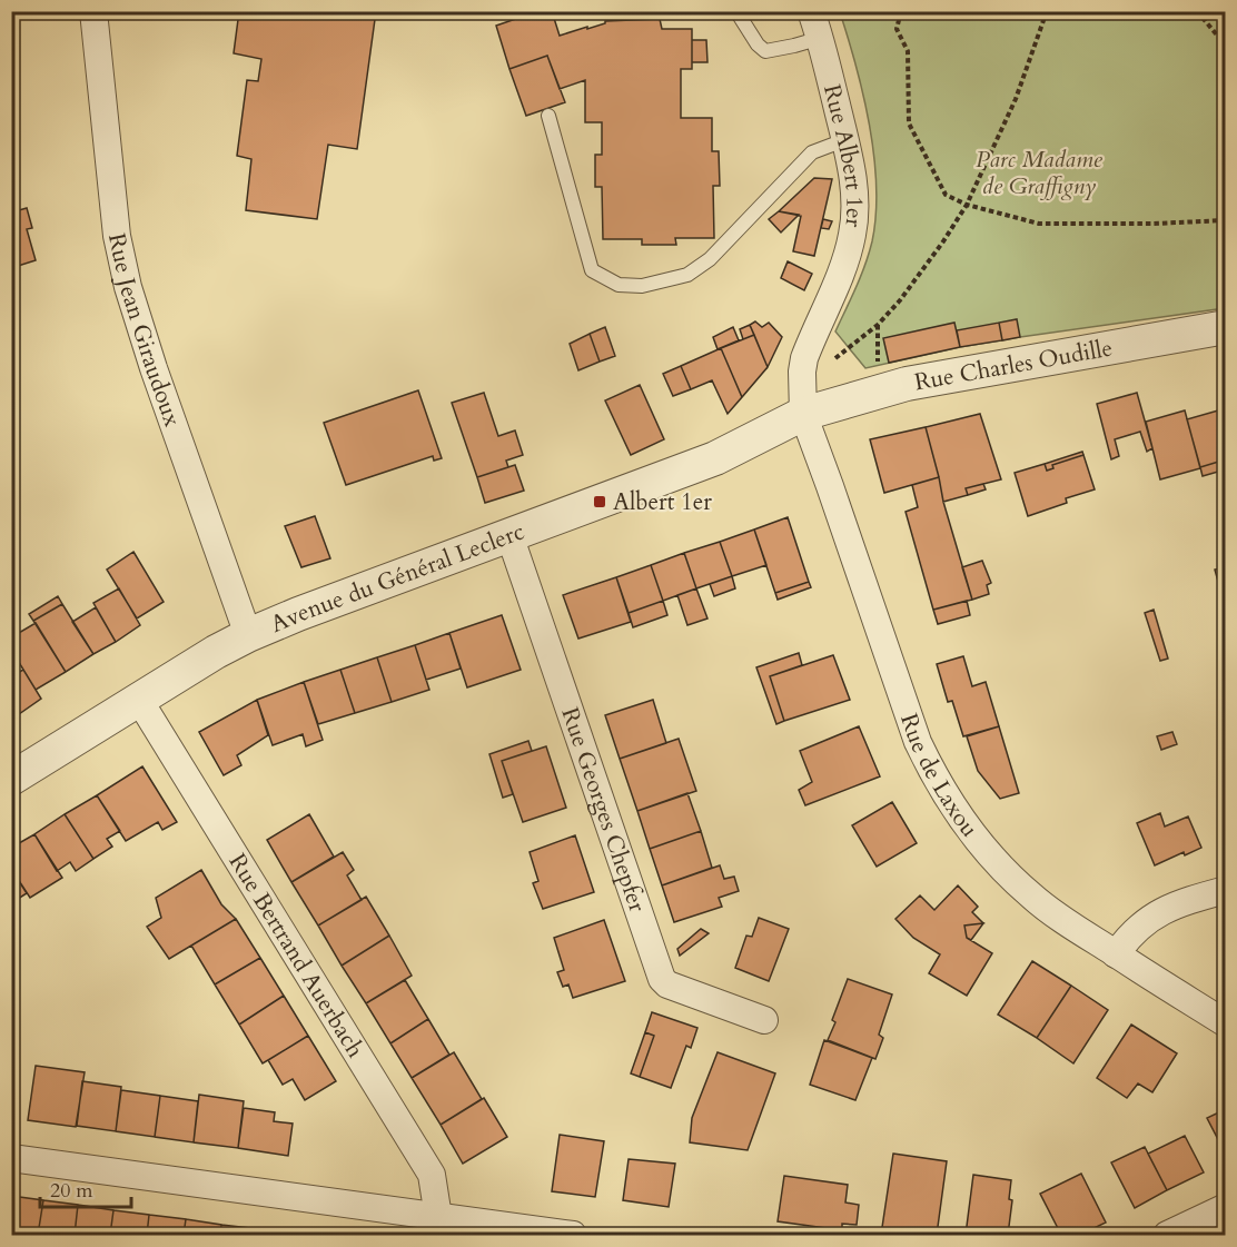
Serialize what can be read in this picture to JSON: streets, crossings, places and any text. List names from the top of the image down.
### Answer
{
  "streets": {
    "street": [
      "Rue Albert 1er",
      "Rue Jean Giraudoux",
      "Rue Charles Oudille",
      "Avenue du Général Leclerc",
      "Rue de Laxou",
      "Rue Georges Chepfer",
      "Rue Bertrand Auerbach"
    ]
  },
  "crossings": [
    ["Rue Albert 1er", "Rue Charles Oudille"],
    ["Rue Albert 1er", "Avenue du Général Leclerc"],
    ["Rue Albert 1er", "Rue de Laxou"],
    ["Rue Jean Giraudoux", "Avenue du Général Leclerc"],
    ["Rue Charles Oudille", "Avenue du Général Leclerc"],
    ["Rue Charles Oudille", "Rue de Laxou"],
    ["Avenue du Général Leclerc", "Rue de Laxou"],
    ["Avenue du Général Leclerc", "Rue Georges Chepfer"],
    ["Avenue du Général Leclerc", "Rue Bertrand Auerbach"]
  ],
  "parks": ["Parc Madame de Graffigny"],
  "places": {
    "transit": ["Albert 1er"]
  },
  "scale_bar": "20 m"
}
